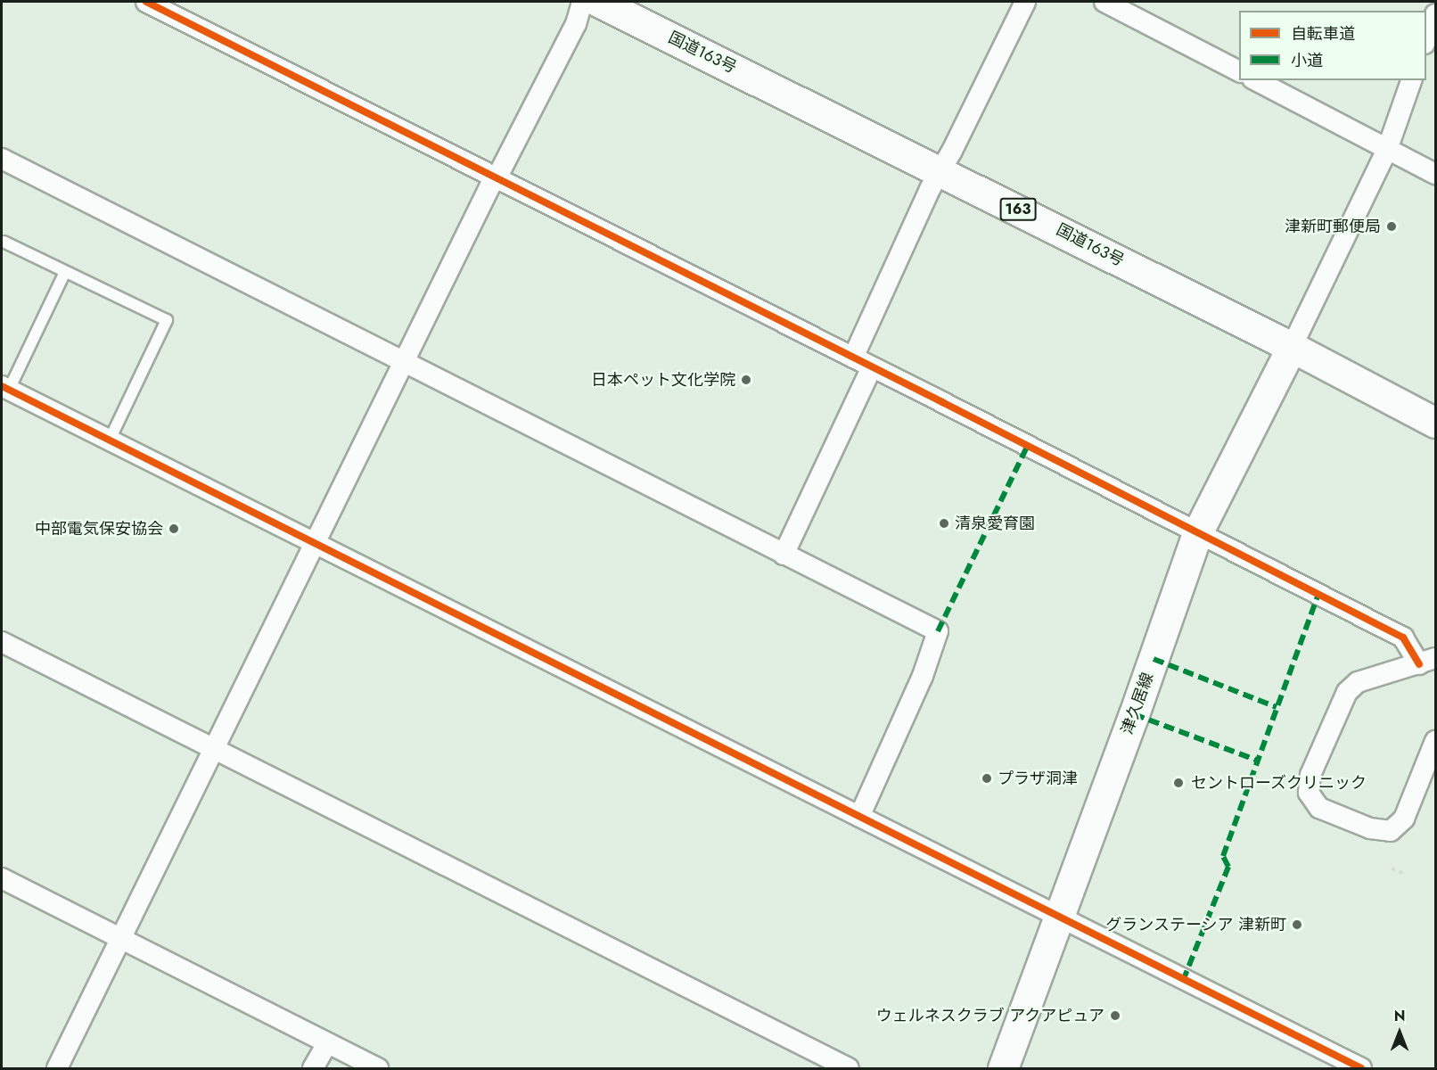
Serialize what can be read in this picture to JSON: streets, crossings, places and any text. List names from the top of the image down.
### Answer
{
  "streets": {
    "main road": ["国道163号", "163", "津久居線"]
  },
  "crossings": [
    ["国道163号", "津久居線"]
  ],
  "places": [
    "津新町郵便局",
    "日本ペット文化学院",
    "清泉愛育園",
    "中部電気保安協会",
    "プラザ洞津",
    "セントローズクリニック",
    "グランステーシア 津新町",
    "ウェルネスクラブ アクアピュア"
  ],
  "legend": ["自転車道", "小道"],
  "north": "top"
}
